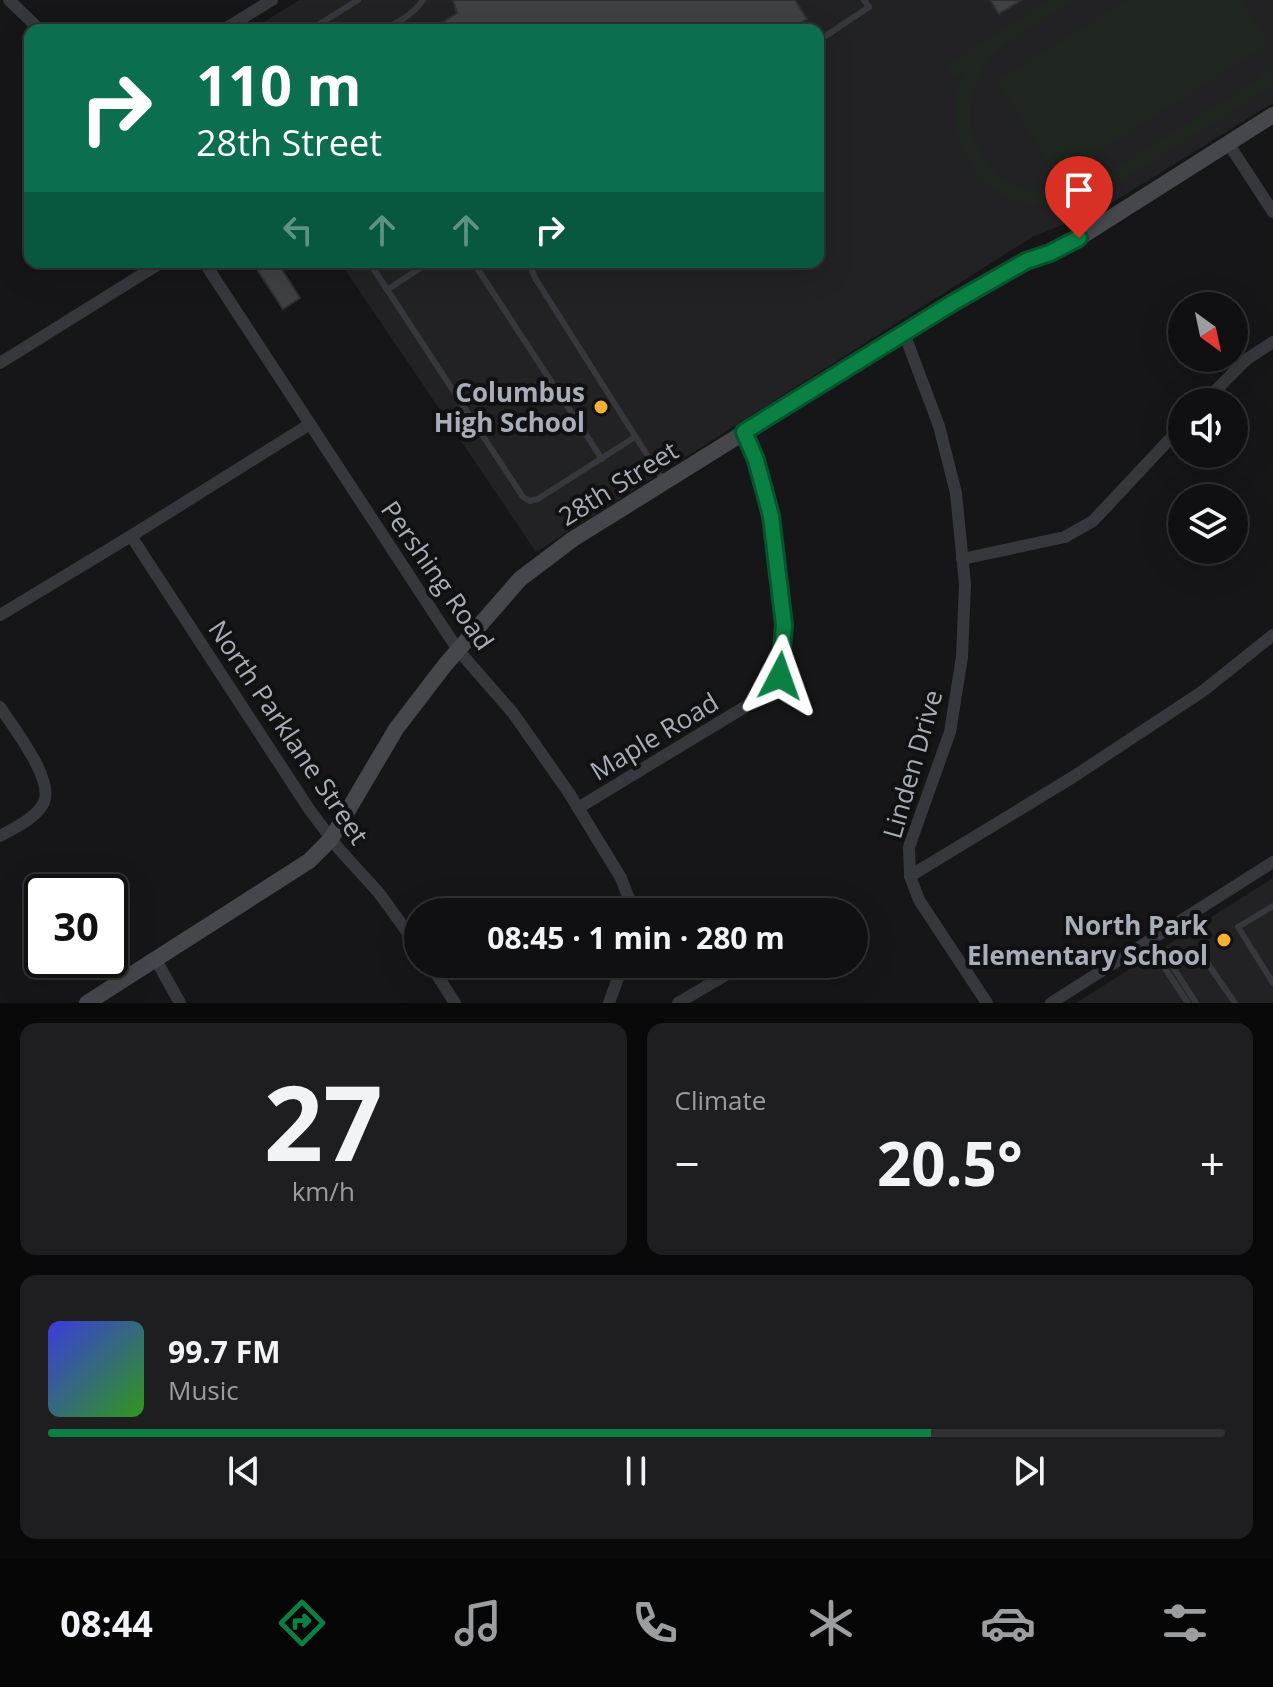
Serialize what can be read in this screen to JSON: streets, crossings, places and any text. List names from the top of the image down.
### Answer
{
  "streets": {
    "street": [
      "28th Street",
      "Pershing Road",
      "North Parklane Street",
      "Maple Road",
      "Linden Drive"
    ]
  },
  "crossings": [
    ["28th Street", "Pershing Road"],
    ["28th Street", "North Parklane Street"],
    ["28th Street", "Maple Road"],
    ["28th Street", "Linden Drive"],
    ["Pershing Road", "Maple Road"]
  ],
  "places": ["Columbus High School", "North Park Elementary School"],
  "north": "bottom right",
  "page": {
    "turn": ["110 m", "28th Street"],
    "limit": "30",
    "trip": "08:45 · 1 min · 280 m",
    "tile": [
      ["27", "km/h"],
      "Climate"
    ],
    "heat": ["−", "20.5°", "+"],
    "song": ["99.7 FM", "Music"],
    "tabs": "08:44"
  }
}
